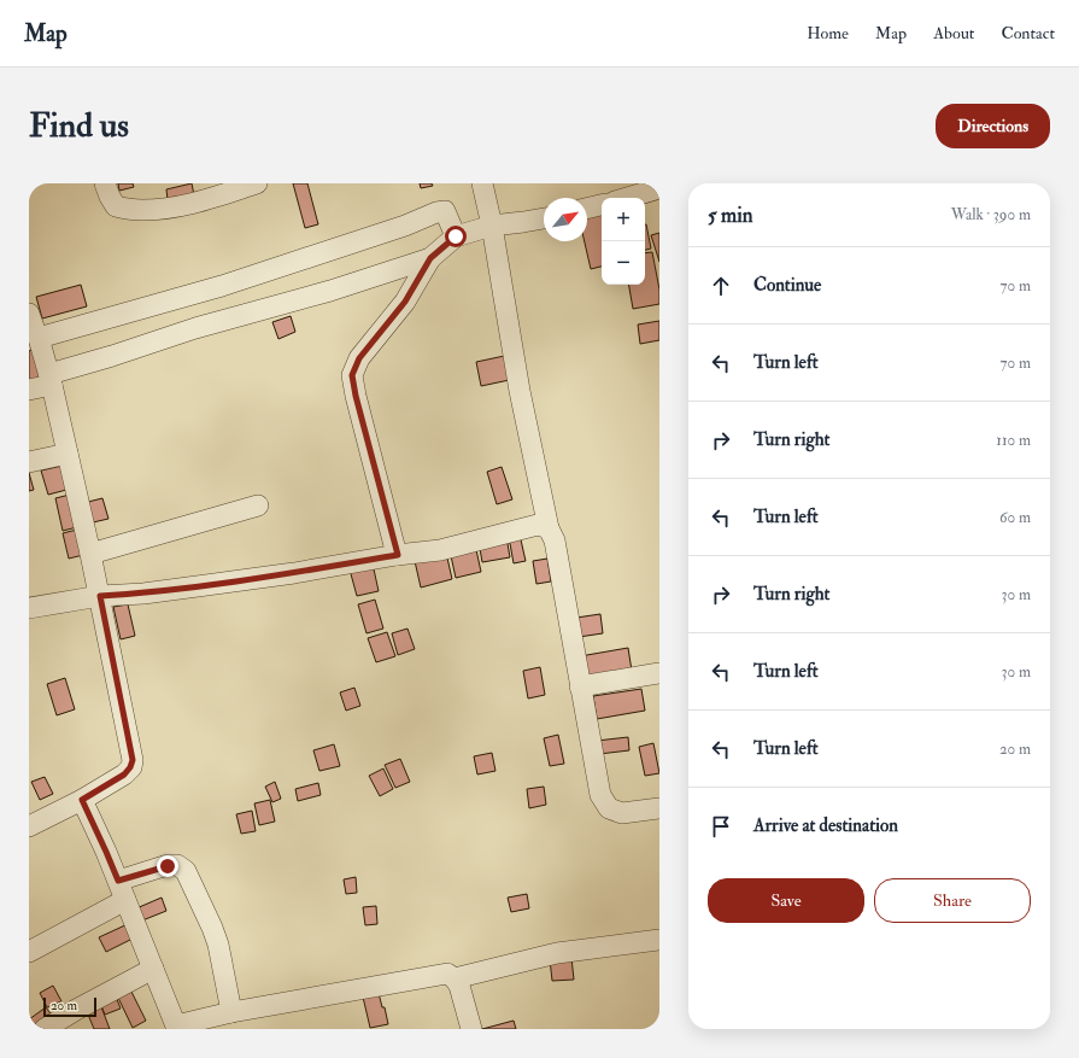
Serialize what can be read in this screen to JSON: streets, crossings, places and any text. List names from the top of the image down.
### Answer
{
  "scale_bar": "20 m",
  "north": "top right",
  "page": {
    "header": "Map",
    "nav": [
      "Home",
      "Map",
      "About",
      "Contact"
    ],
    "buttons": [
      "Directions",
      ["Save", "Share"]
    ],
    "title": "Find us",
    "heading": ["5 min", "Walk · 390 m"],
    "map_buttons": ["+", "−"],
    "list": [
      ["Continue", "70 m"],
      ["Turn left", "70 m"],
      ["Turn right", "110 m"],
      ["Turn left", "60 m"],
      ["Turn right", "30 m"],
      ["Turn left", "30 m"],
      ["Turn left", "20 m"],
      "Arrive at destination"
    ],
    "scale": "20 m"
  }
}
